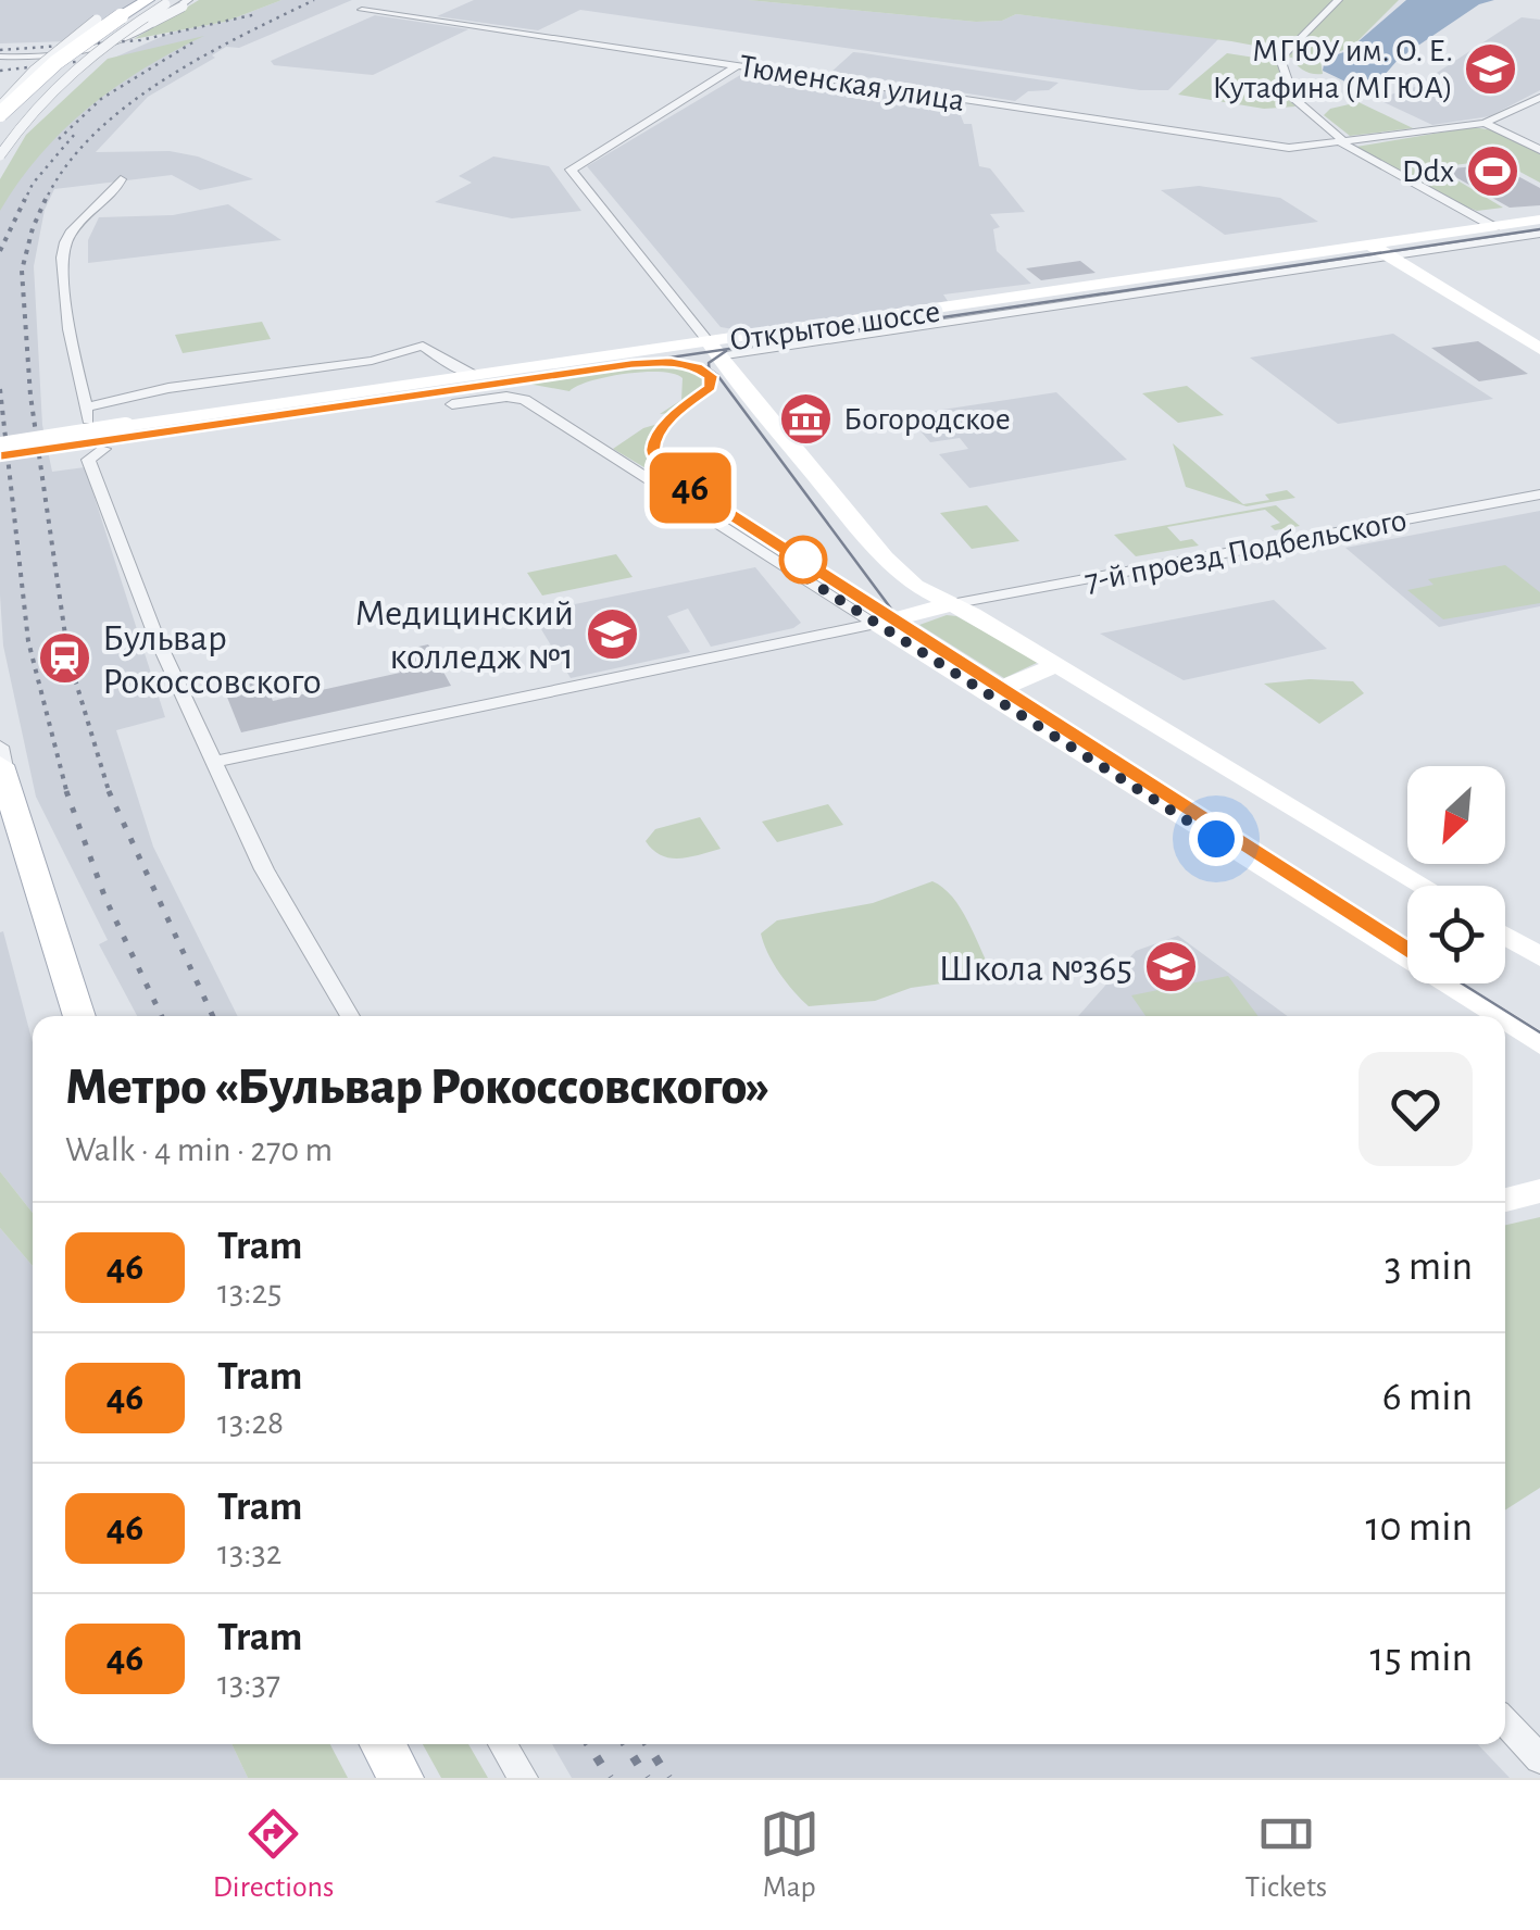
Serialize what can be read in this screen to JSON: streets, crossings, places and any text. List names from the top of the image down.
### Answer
{
  "streets": {
    "street": ["Тюменская улица", "Открытое шоссе", "7-й проезд Подбельского"]
  },
  "places": {
    "school or university": ["МГЮУ им. О. Е. Кутафина (МГЮА)", "Медицинский колледж №1", "Школа №365"],
    "sports": ["Ddx"],
    "museum": ["Богородское"],
    "station": ["Бульвар Рокоссовского"]
  },
  "lines": ["tram line 46"],
  "north": "bottom left",
  "page": {
    "on_map": "46",
    "heading": ["Метро «Бульвар Рокоссовского»", "Walk · 4 min · 270 m"],
    "list": [
      {
        "mark": "46",
        "name": "Tram",
        "note": "13:25",
        "value": "3 min"
      },
      {
        "mark": "46",
        "name": "Tram",
        "note": "13:28",
        "value": "6 min"
      },
      {
        "mark": "46",
        "name": "Tram",
        "note": "13:32",
        "value": "10 min"
      },
      {
        "mark": "46",
        "name": "Tram",
        "note": "13:37",
        "value": "15 min"
      }
    ],
    "tabs": ["Directions", "Map", "Tickets"]
  }
}
